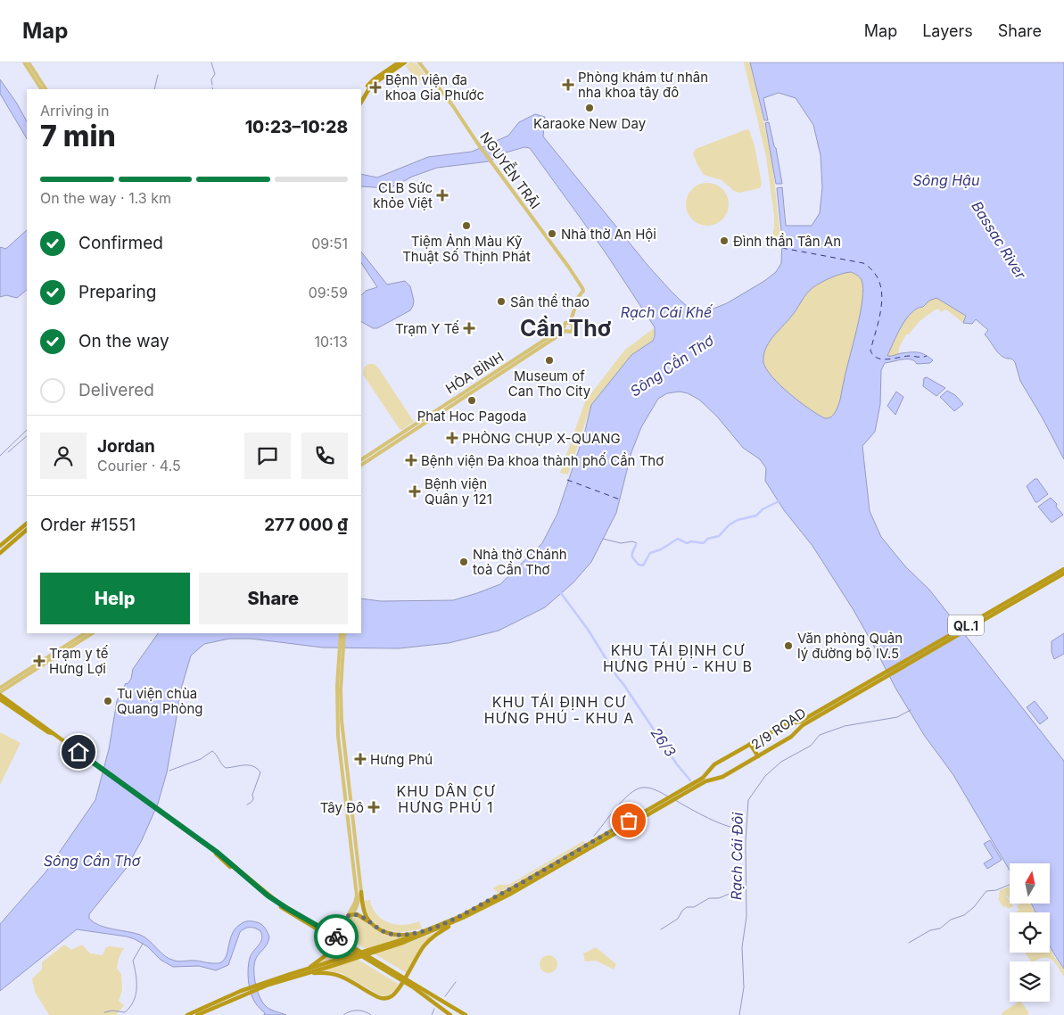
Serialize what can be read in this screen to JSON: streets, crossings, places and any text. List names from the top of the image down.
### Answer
{
  "streets": {
    "highway": ["QL.1", "2/9 ROAD"],
    "main road": ["NGUYỄN TRÃI", "HÒA BÌNH"]
  },
  "crossings": [
    ["NGUYỄN TRÃI", "HÒA BÌNH"],
    ["QL.1", "2/9 ROAD"]
  ],
  "districts": [
    "Cần Thơ",
    "KHU TÁI ĐỊNH CƯ HƯNG PHÚ - KHU B",
    "KHU TÁI ĐỊNH CƯ HƯNG PHÚ - KHU A",
    "KHU DÂN CƯ HƯNG PHÚ 1"
  ],
  "water": [
    "Sông Hậu",
    "Bassac River",
    "Rạch Cái Khế",
    "Sông Cần Thơ",
    "26/3",
    "Rạch Cái Đôi"
  ],
  "places": {
    "health": [
      "Phòng khám tư nhân nha khoa tây đô",
      "Bệnh viện đa khoa Gia Phước",
      "CLB Sức khỏe Việt",
      "Trạm Y Tế",
      "PHÒNG CHỤP X-QUANG",
      "Bệnh viện Đa khoa thành phố Cần Thơ",
      "Bệnh viện Quân y 121",
      "Trạm y tế Hưng Lợi",
      "Hưng Phú",
      "Tây Đô"
    ],
    "other": [
      "Karaoke New Day",
      "Tiệm Ảnh Màu Kỹ Thuật Số Thịnh Phát",
      "Nhà thờ An Hội",
      "Đình thần Tân An",
      "Sân thể thao",
      "Museum of Can Tho City",
      "Phat Hoc Pagoda",
      "Nhà thờ Chánh toà Cần Thơ",
      "Văn phòng Quản lý đường bộ IV.5",
      "Tu viện chùa Quang Phòng"
    ]
  },
  "north": "top",
  "page": {
    "header": "Map",
    "nav": ["Map", "Layers", "Share"],
    "heading": ["7 min", "Arriving in", "10:23–10:28"],
    "panel": [
      "Jordan",
      "Courier · 4.5",
      "Order #1551",
      "277 000 ₫"
    ],
    "bar": "On the way · 1.3 km",
    "list": [
      ["Confirmed", "09:51"],
      ["Preparing", "09:59"],
      ["On the way", "10:13"],
      "Delivered"
    ],
    "buttons": ["Help", "Share"]
  }
}
